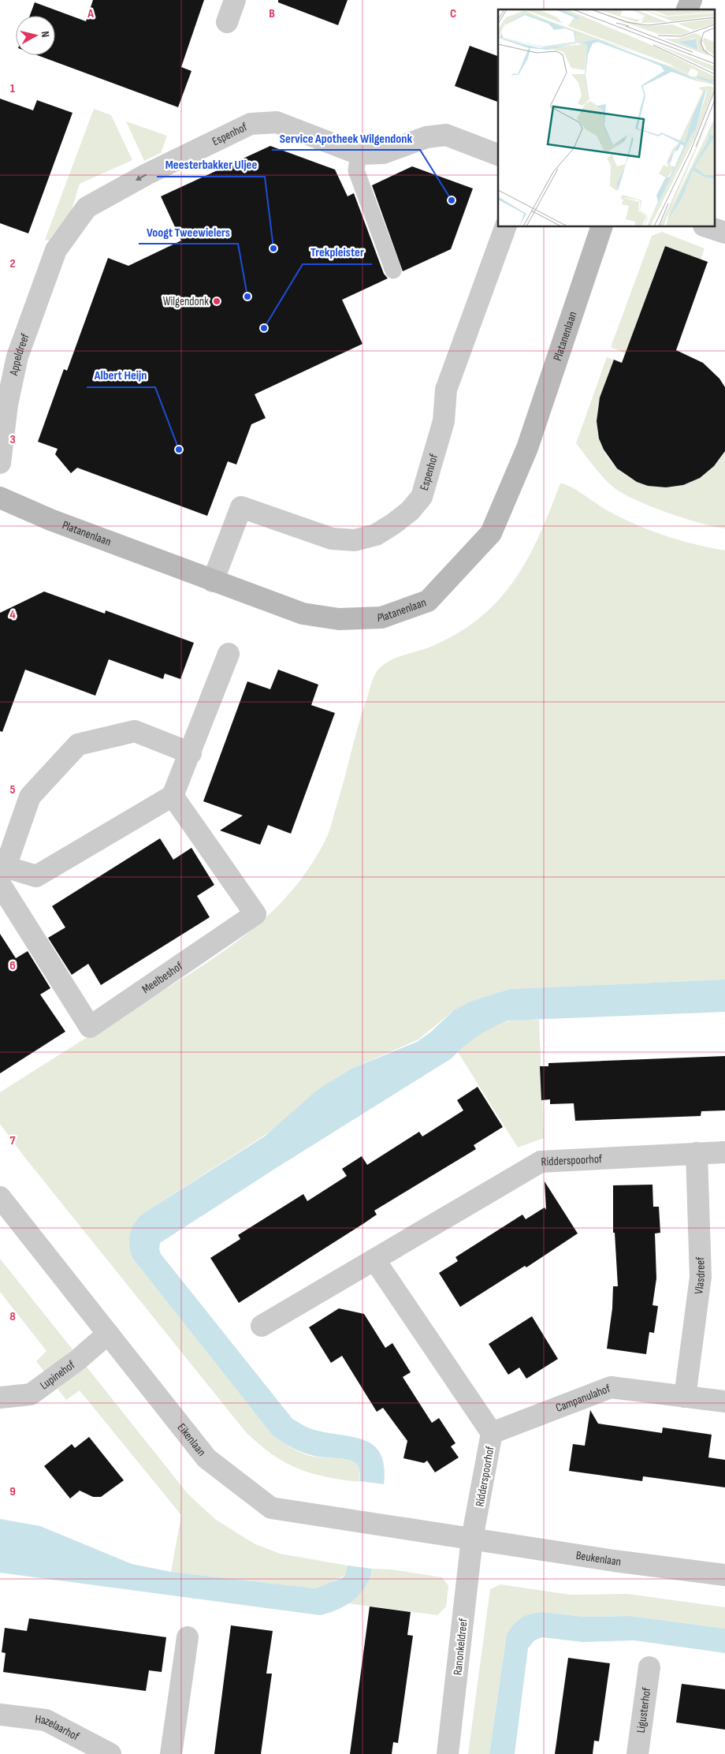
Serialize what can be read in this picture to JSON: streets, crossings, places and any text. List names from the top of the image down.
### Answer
{
  "streets": {
    "street": [
      "Espenhof",
      "Platanenlaan",
      "Appeldreef",
      "Meelbeshof",
      "Ridderspoorhof",
      "Vlasdreef",
      "Lupinehof",
      "Campanulahof",
      "Eikenlaan",
      "Beukenlaan",
      "Ranonkeldreef",
      "Ligusterhof",
      "Hazelaarhof"
    ]
  },
  "crossings": [
    ["Espenhof", "Platanenlaan"],
    ["Espenhof", "Appeldreef"],
    ["Ridderspoorhof", "Vlasdreef"],
    ["Ridderspoorhof", "Campanulahof"],
    ["Ridderspoorhof", "Eikenlaan"],
    ["Ridderspoorhof", "Beukenlaan"],
    ["Ridderspoorhof", "Ranonkeldreef"],
    ["Vlasdreef", "Campanulahof"],
    ["Lupinehof", "Eikenlaan"],
    ["Eikenlaan", "Beukenlaan"],
    ["Eikenlaan", "Ranonkeldreef"],
    ["Beukenlaan", "Ranonkeldreef"]
  ],
  "places": [
    "Service Apotheek Wilgendonk",
    "Meesterbakker Uljee",
    "Voogt Tweewielers",
    "Wilgendonk",
    "Trekpleister",
    "Albert Heijn"
  ],
  "north": "right",
  "grid": {
    "columns": ["A", "B", "C"],
    "rows": [
      "1",
      "2",
      "3",
      "4",
      "5",
      "6",
      "7",
      "8",
      "9"
    ]
  }
}
